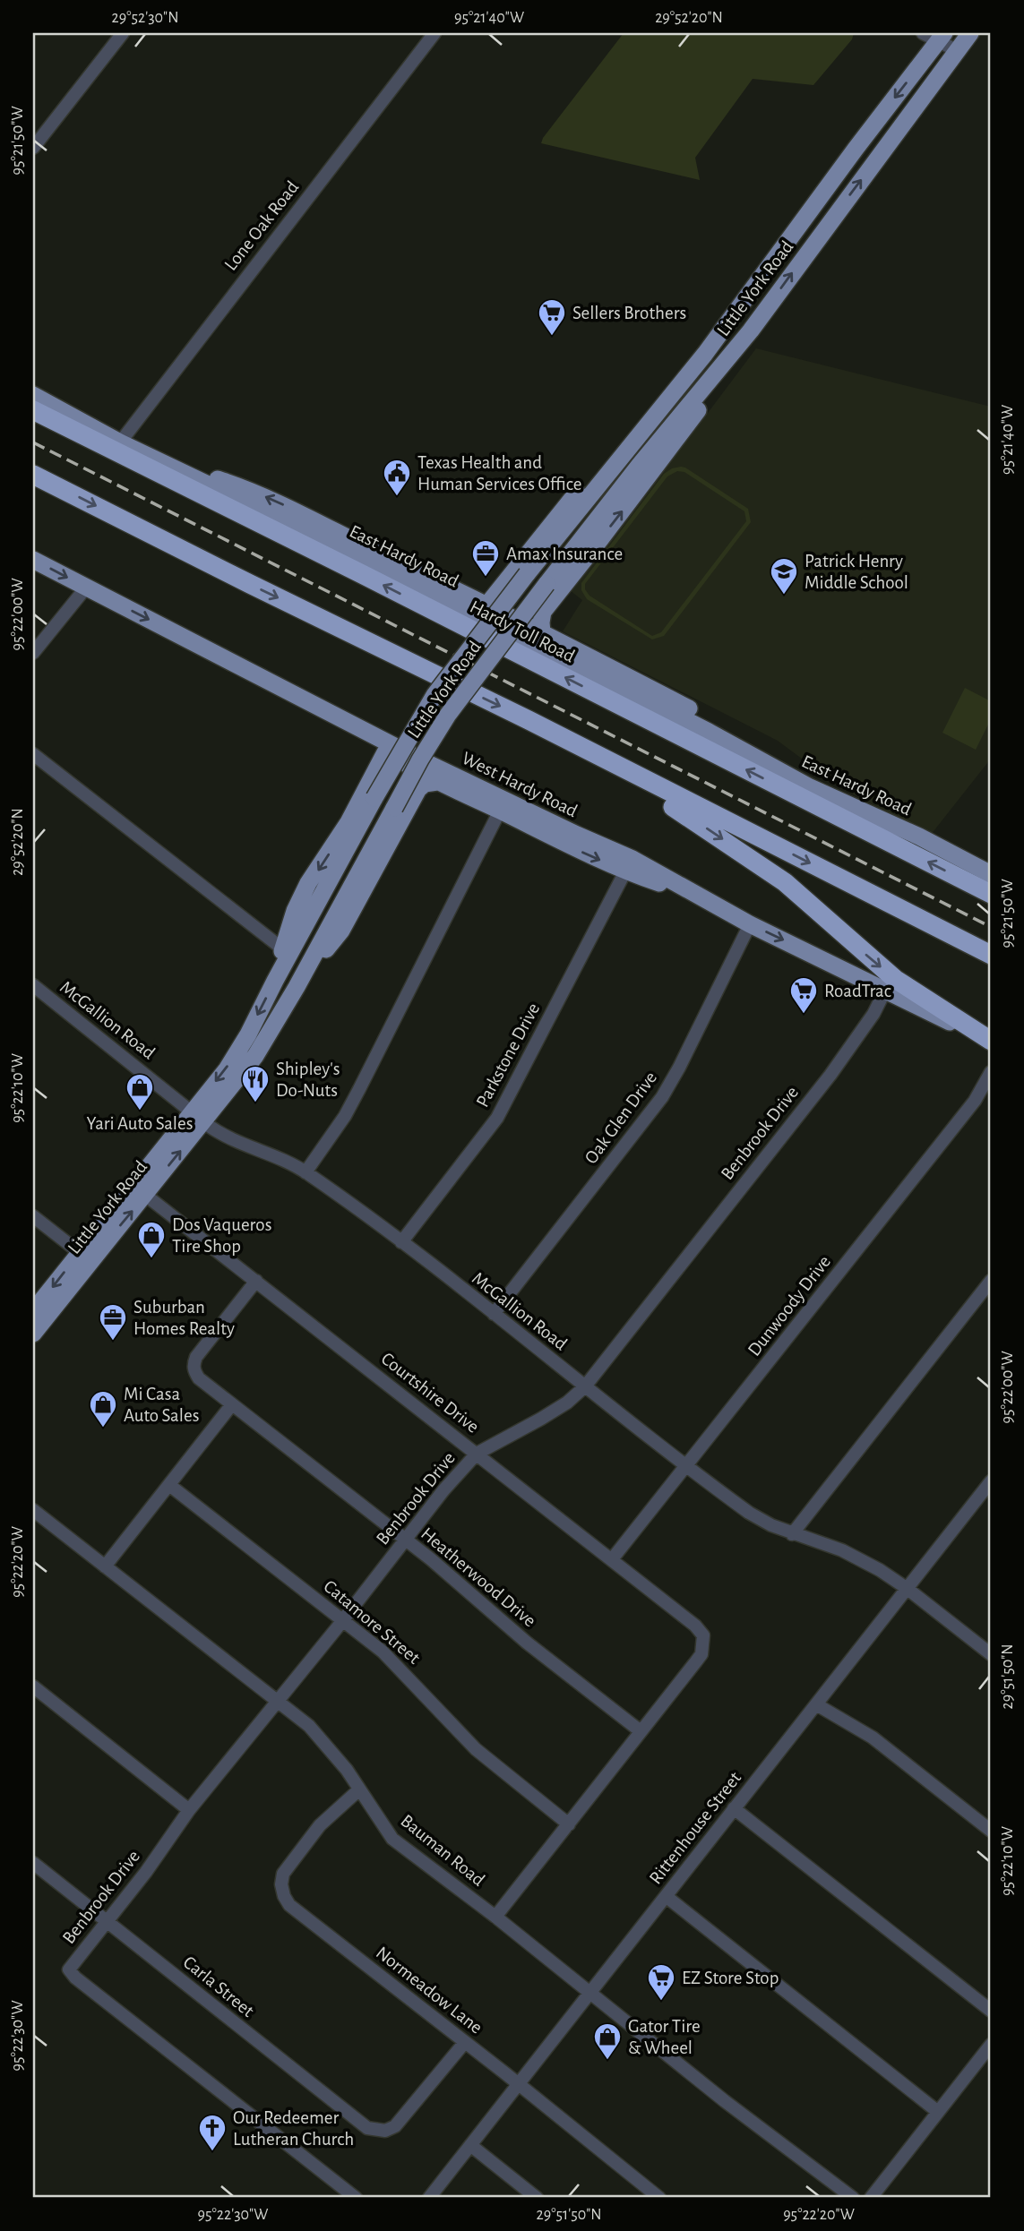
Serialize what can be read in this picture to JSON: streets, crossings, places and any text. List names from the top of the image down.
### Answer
{
  "streets": {
    "highway": ["Hardy Toll Road"],
    "main road": ["Little York Road", "East Hardy Road", "West Hardy Road"],
    "street": [
      "Lone Oak Road",
      "McGallion Road",
      "Parkstone Drive",
      "Oak Glen Drive",
      "Benbrook Drive",
      "Dunwoody Drive",
      "Courtshire Drive",
      "Heatherwood Drive",
      "Catamore Street",
      "Rittenhouse Street",
      "Bauman Road",
      "Carla Street",
      "Normeadow Lane"
    ]
  },
  "crossings": [
    ["Lone Oak Road", "East Hardy Road"],
    ["Little York Road", "East Hardy Road"],
    ["Little York Road", "West Hardy Road"],
    ["Little York Road", "McGallion Road"],
    ["Little York Road", "Courtshire Drive"],
    ["West Hardy Road", "Oak Glen Drive"],
    ["West Hardy Road", "Benbrook Drive"],
    ["McGallion Road", "Parkstone Drive"],
    ["McGallion Road", "Oak Glen Drive"],
    ["McGallion Road", "Benbrook Drive"],
    ["McGallion Road", "Dunwoody Drive"],
    ["McGallion Road", "Rittenhouse Street"],
    ["Benbrook Drive", "Courtshire Drive"],
    ["Benbrook Drive", "Heatherwood Drive"],
    ["Benbrook Drive", "Catamore Street"],
    ["Benbrook Drive", "Bauman Road"],
    ["Benbrook Drive", "Carla Street"],
    ["Dunwoody Drive", "Courtshire Drive"],
    ["Courtshire Drive", "Heatherwood Drive"],
    ["Rittenhouse Street", "Bauman Road"],
    ["Rittenhouse Street", "Normeadow Lane"],
    ["Bauman Road", "Normeadow Lane"],
    ["Carla Street", "Normeadow Lane"]
  ],
  "places": {
    "supermarket": ["Sellers Brothers", "RoadTrac", "EZ Store Stop"],
    "public building": ["Texas Health and Human Services Office"],
    "office": ["Amax Insurance", "Suburban Homes Realty"],
    "school or university": ["Patrick Henry Middle School"],
    "restaurant": ["Shipley's Do-Nuts"],
    "shop": [
      "Yari Auto Sales",
      "Dos Vaqueros Tire Shop",
      "Mi Casa Auto Sales",
      "Gator Tire & Wheel"
    ],
    "church": ["Our Redeemer Lutheran Church"]
  },
  "coordinates": [
    "29°52'30\"N",
    "95°21'40\"W",
    "29°52'20\"N",
    "95°21'50\"W",
    "95°22'00\"W",
    "95°22'10\"W",
    "95°22'20\"W",
    "29°51'50\"N",
    "95°22'30\"W"
  ]
}
